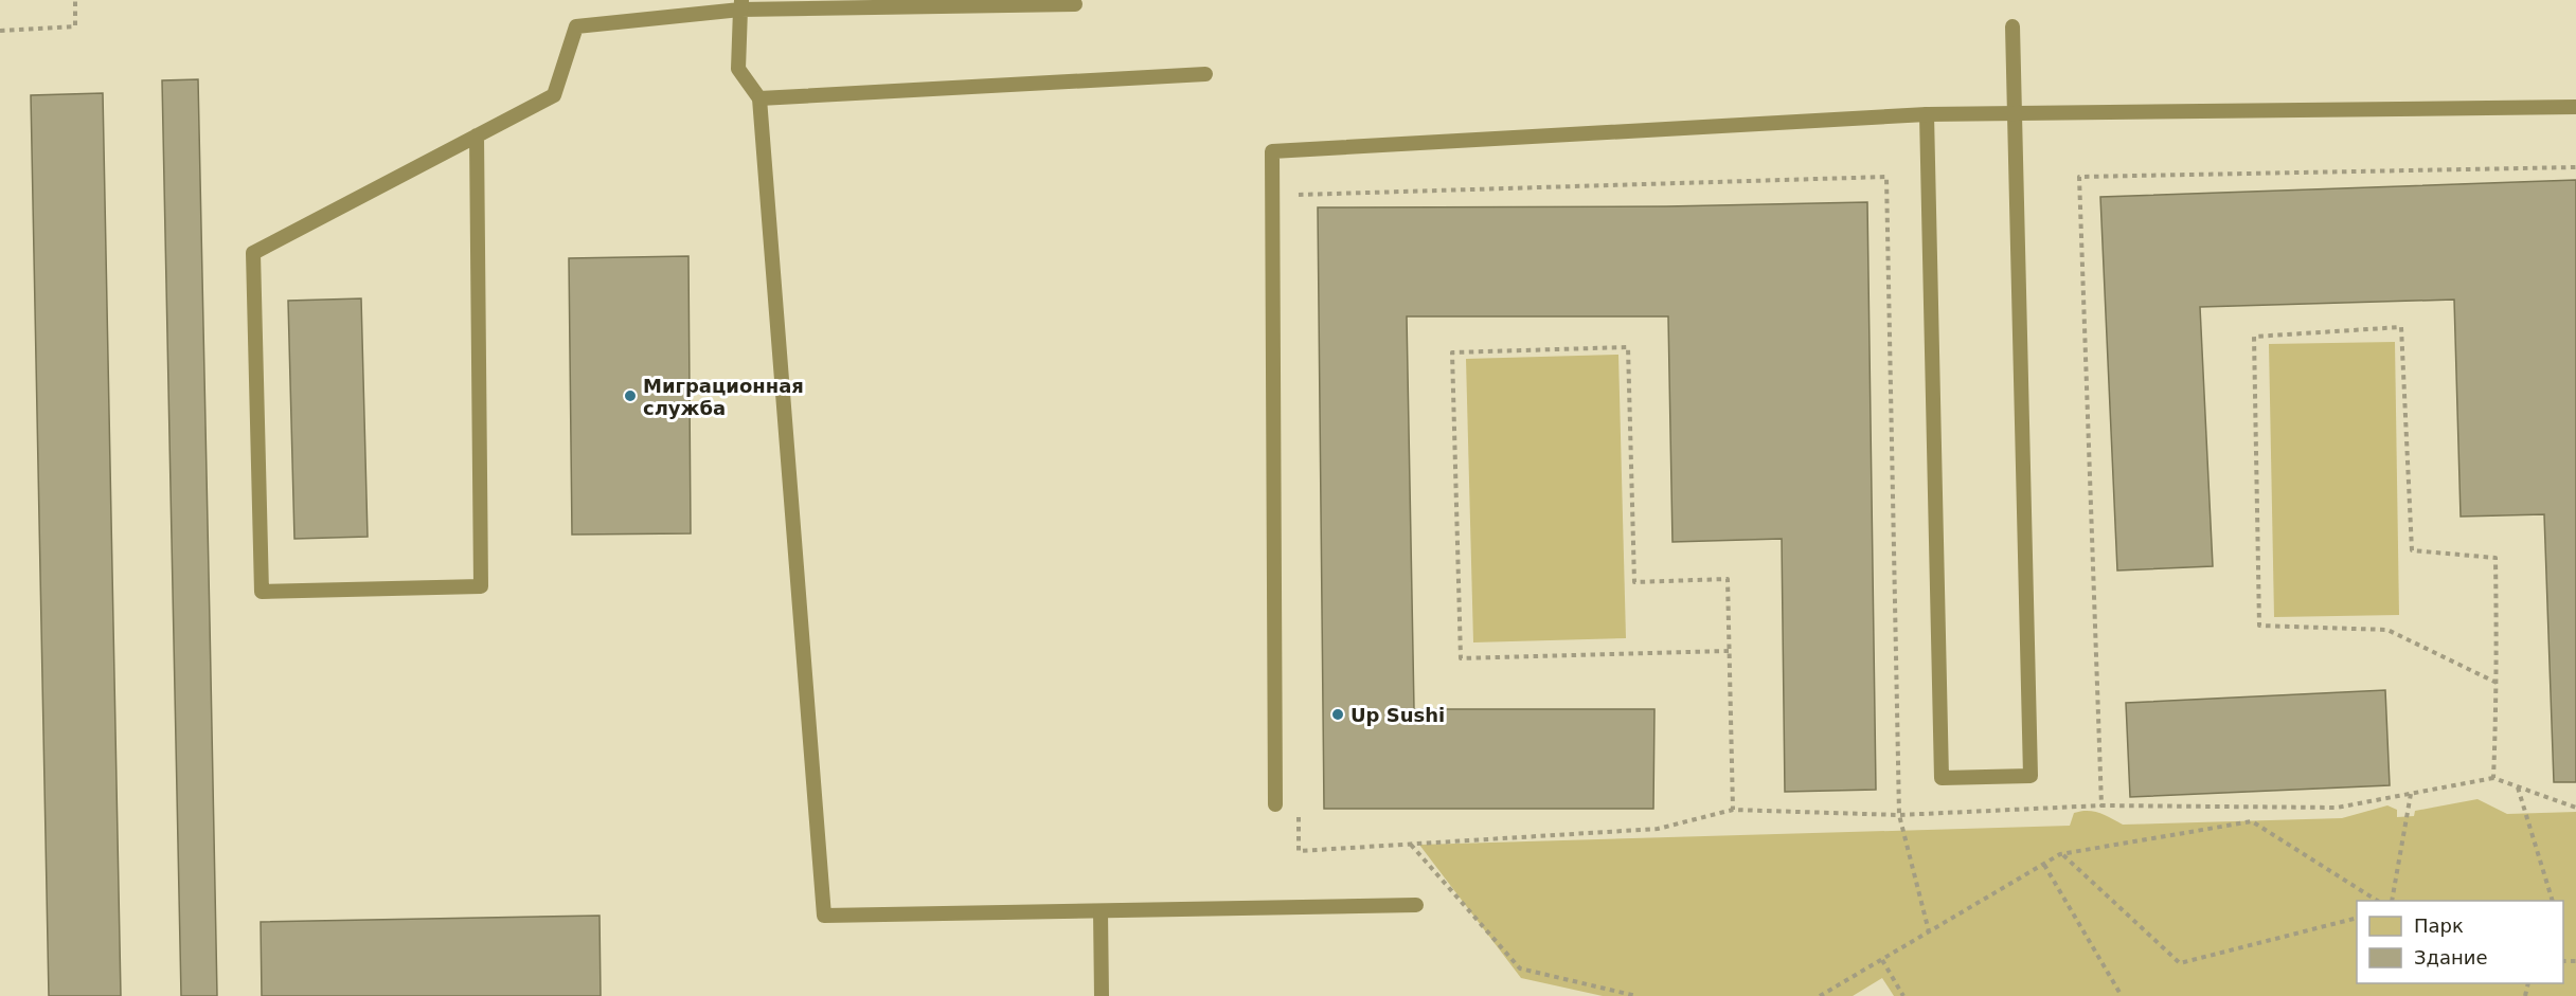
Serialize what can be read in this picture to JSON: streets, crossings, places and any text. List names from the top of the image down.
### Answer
{
  "places": ["Миграционная служба", "Up Sushi"],
  "legend": ["Парк", "Здание"]
}
